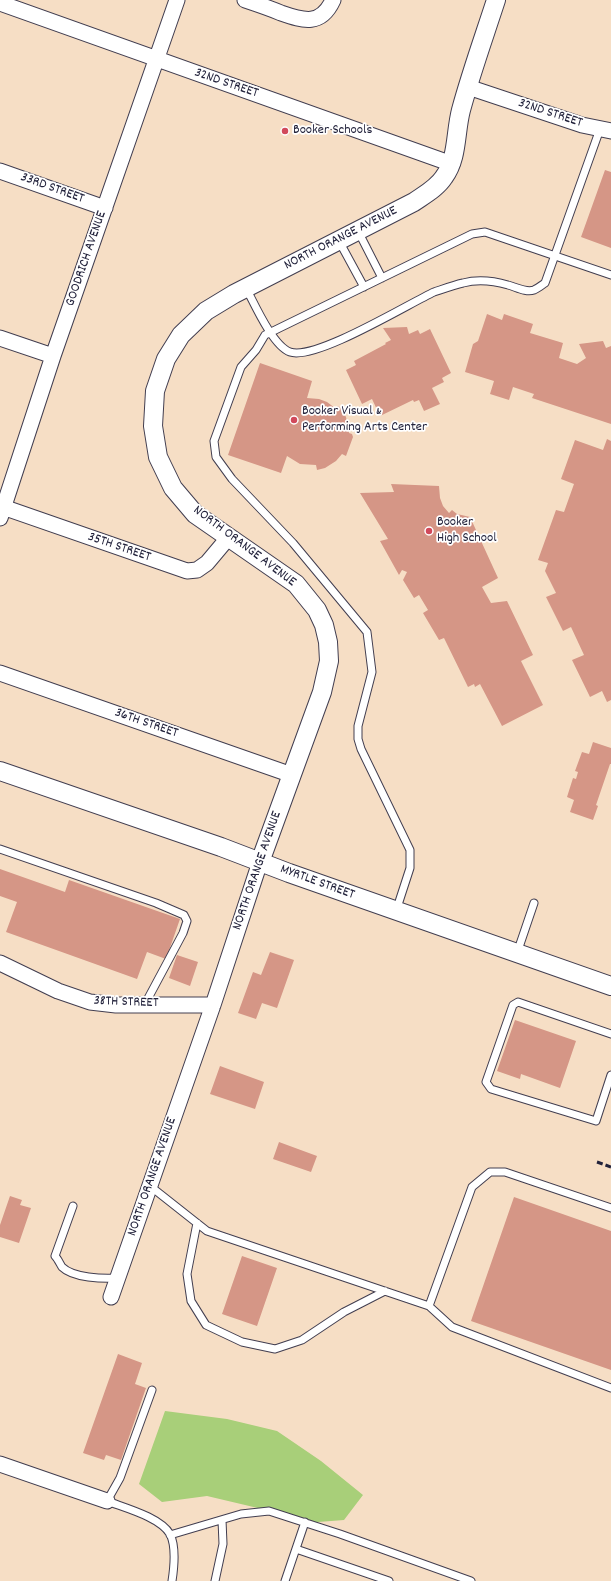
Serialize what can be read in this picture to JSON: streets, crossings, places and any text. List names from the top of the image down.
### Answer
{
  "streets": {
    "street": [
      "32ND STREET",
      "33RD STREET",
      "NORTH ORANGE AVENUE",
      "GOODRICH AVENUE",
      "35TH STREET",
      "36TH STREET",
      "MYRTLE STREET",
      "38TH STREET"
    ]
  },
  "crossings": [
    ["32ND STREET", "NORTH ORANGE AVENUE"],
    ["32ND STREET", "GOODRICH AVENUE"],
    ["33RD STREET", "GOODRICH AVENUE"],
    ["NORTH ORANGE AVENUE", "35TH STREET"],
    ["NORTH ORANGE AVENUE", "36TH STREET"],
    ["NORTH ORANGE AVENUE", "MYRTLE STREET"],
    ["NORTH ORANGE AVENUE", "38TH STREET"],
    ["GOODRICH AVENUE", "35TH STREET"]
  ],
  "places": ["Booker Schools", "Booker Visual & Performing Arts Center", "Booker High School"]
}
